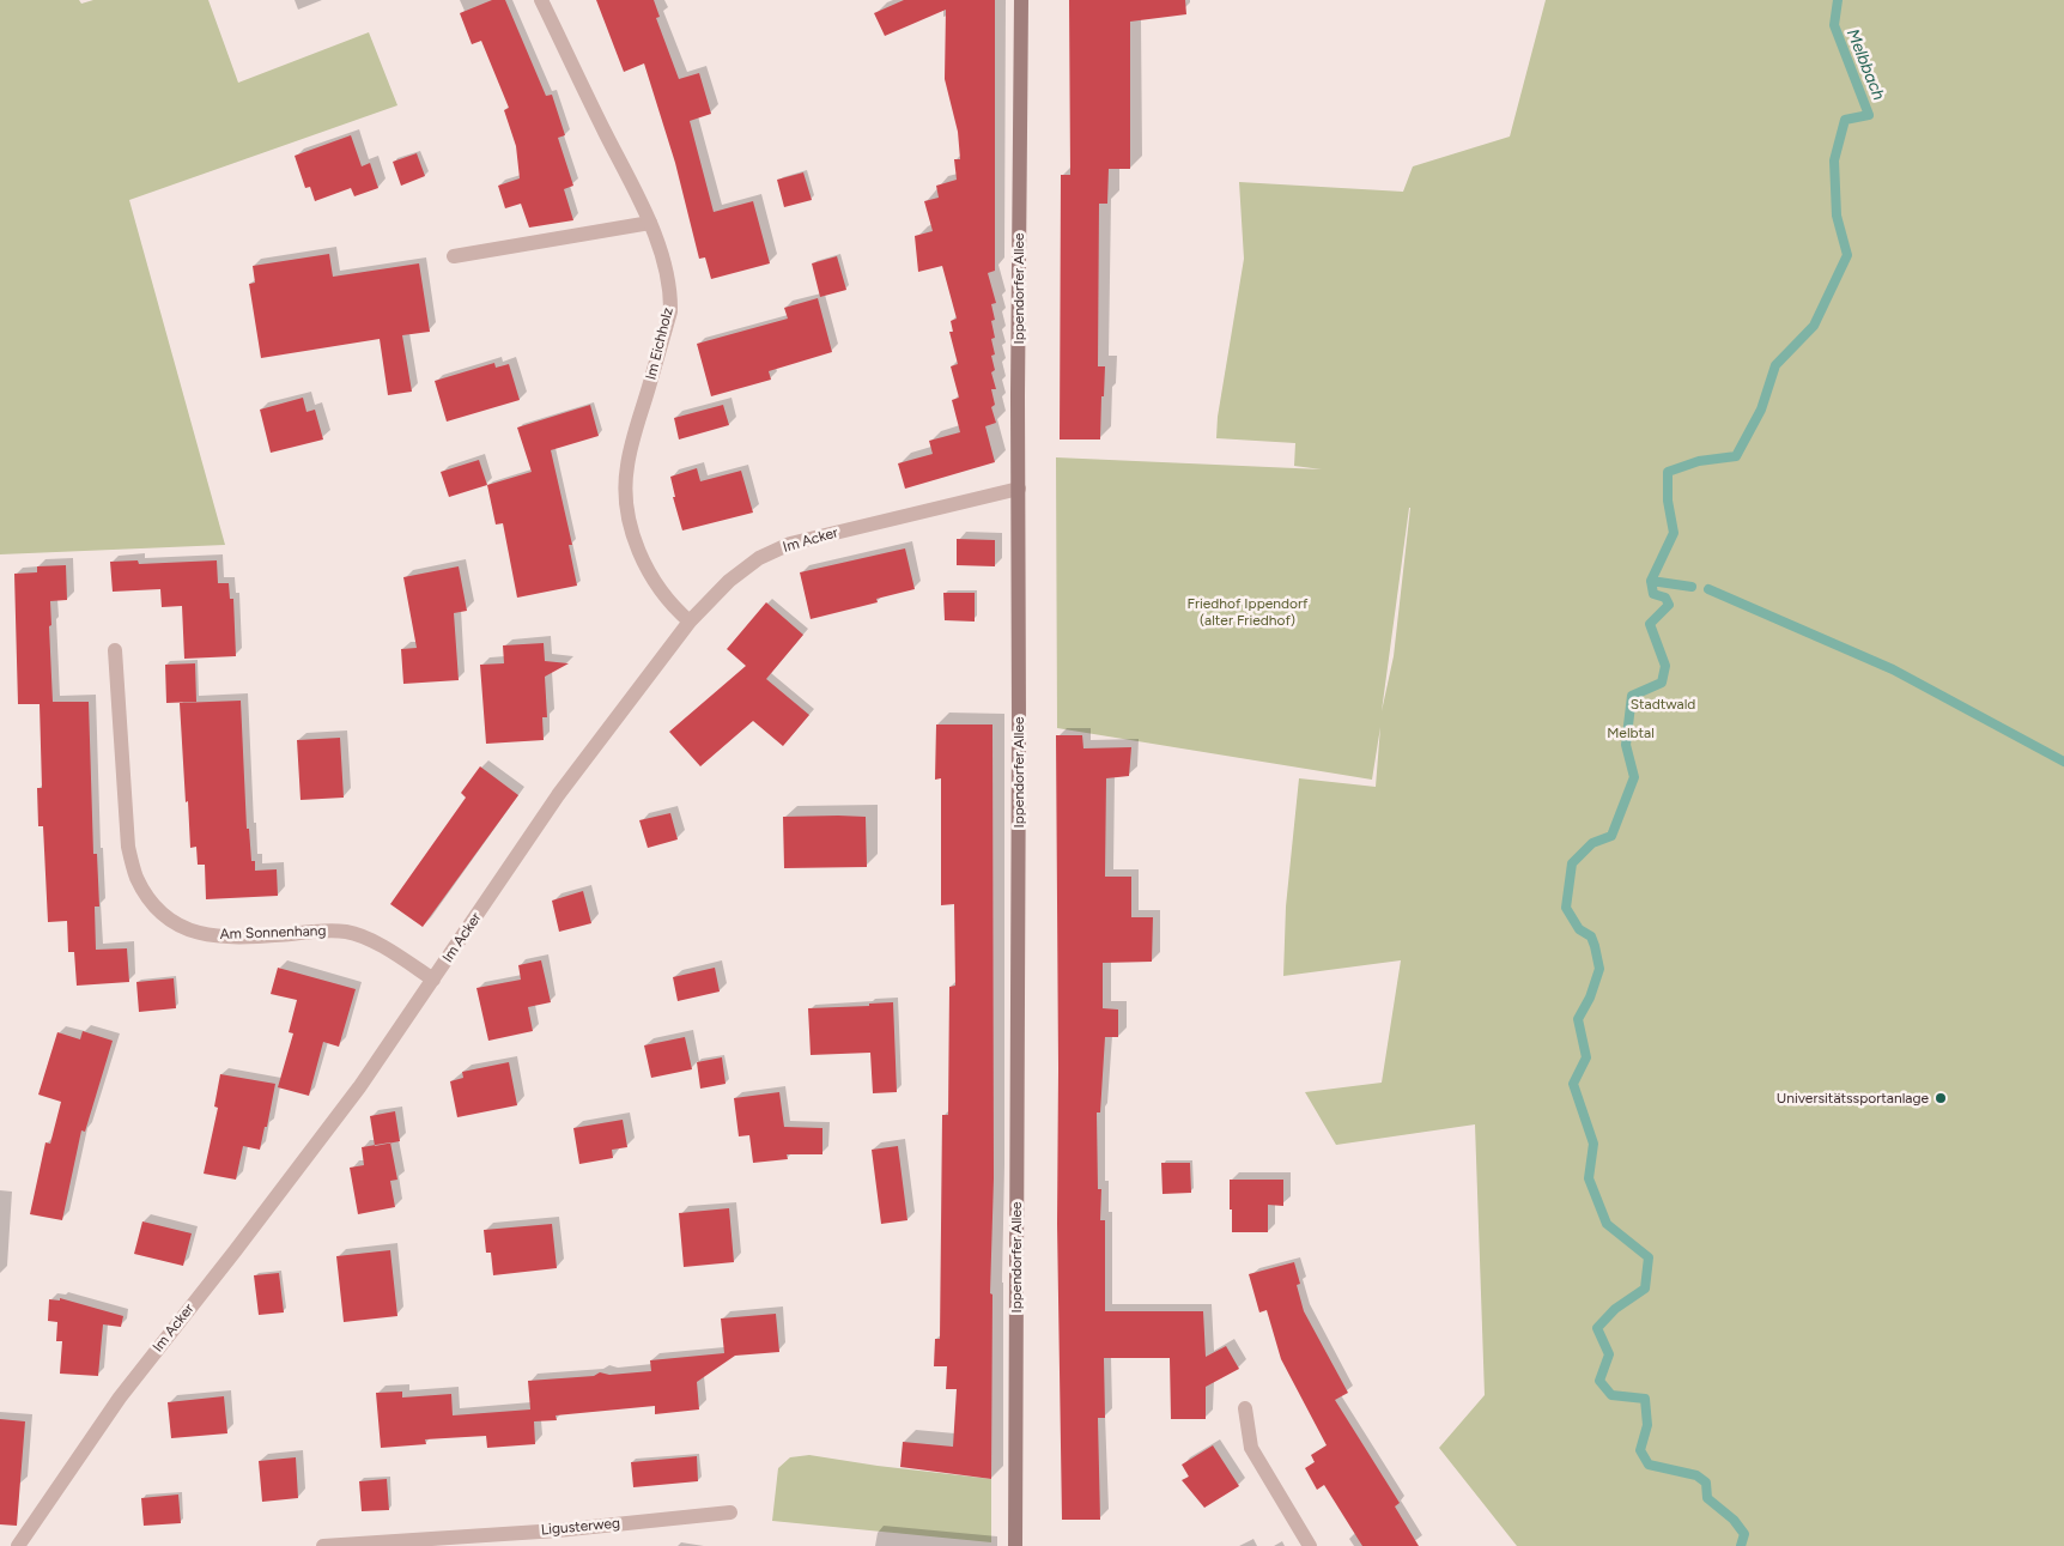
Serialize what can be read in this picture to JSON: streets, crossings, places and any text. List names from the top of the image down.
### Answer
{
  "streets": {
    "street": [
      "Ippendorfer Allee",
      "Im Eichholz",
      "Im Acker",
      "Am Sonnenhang",
      "Ligusterweg"
    ]
  },
  "crossings": [
    ["Ippendorfer Allee", "Im Acker"],
    ["Im Eichholz", "Im Acker"],
    ["Im Acker", "Am Sonnenhang"]
  ],
  "water": ["Melbbach"],
  "parks": ["Friedhof Ippendorf (alter Friedhof)", "Stadtwald", "Melbtal"],
  "places": ["Universitätssportanlage"]
}
